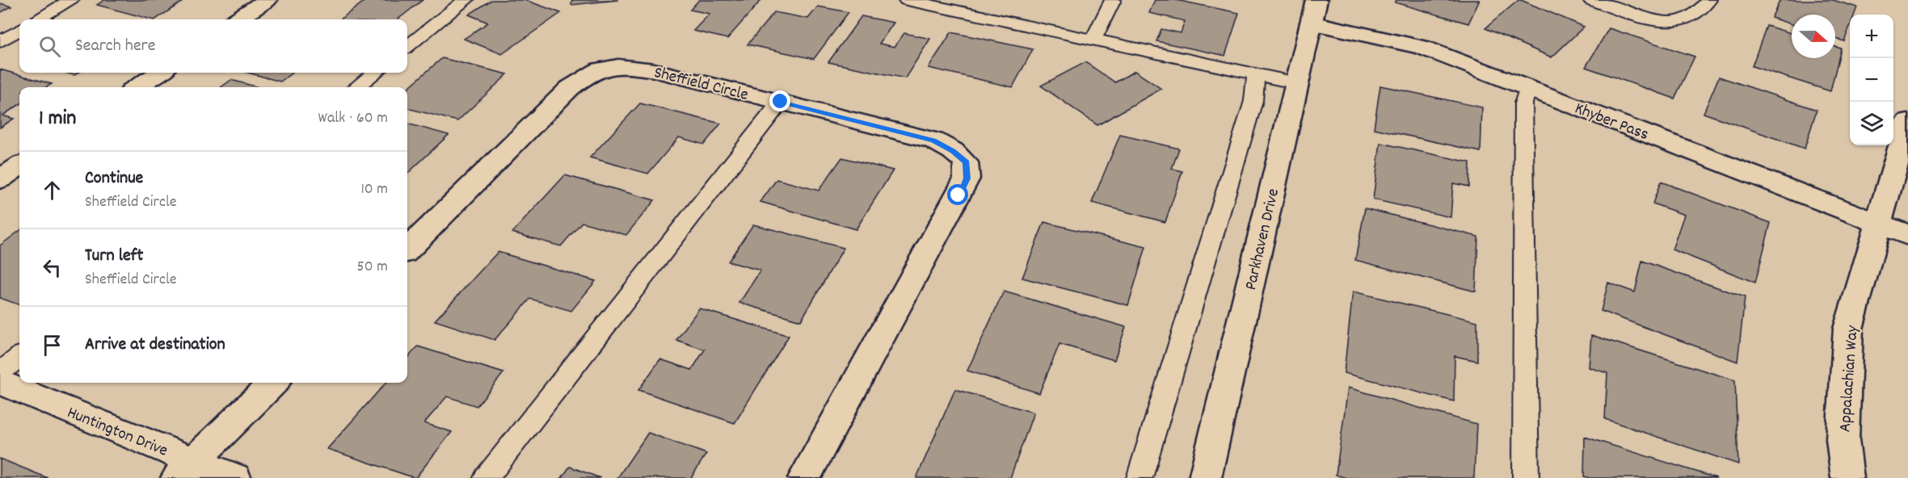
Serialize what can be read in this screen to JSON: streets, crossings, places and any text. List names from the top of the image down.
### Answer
{
  "streets": {
    "street": [
      "Sheffield Circle",
      "Khyber Pass",
      "Parkhaven Drive",
      "Appalachian Way",
      "Huntington Drive"
    ]
  },
  "crossings": [
    ["Khyber Pass", "Parkhaven Drive"],
    ["Khyber Pass", "Appalachian Way"]
  ],
  "north": "right",
  "page": {
    "map_buttons": ["+", "−"],
    "search": "Search here",
    "heading": ["1 min", "Walk · 60 m"],
    "list": [
      ["Continue", "Sheffield Circle", "10 m"],
      ["Turn left", "Sheffield Circle", "50 m"],
      "Arrive at destination"
    ]
  }
}
